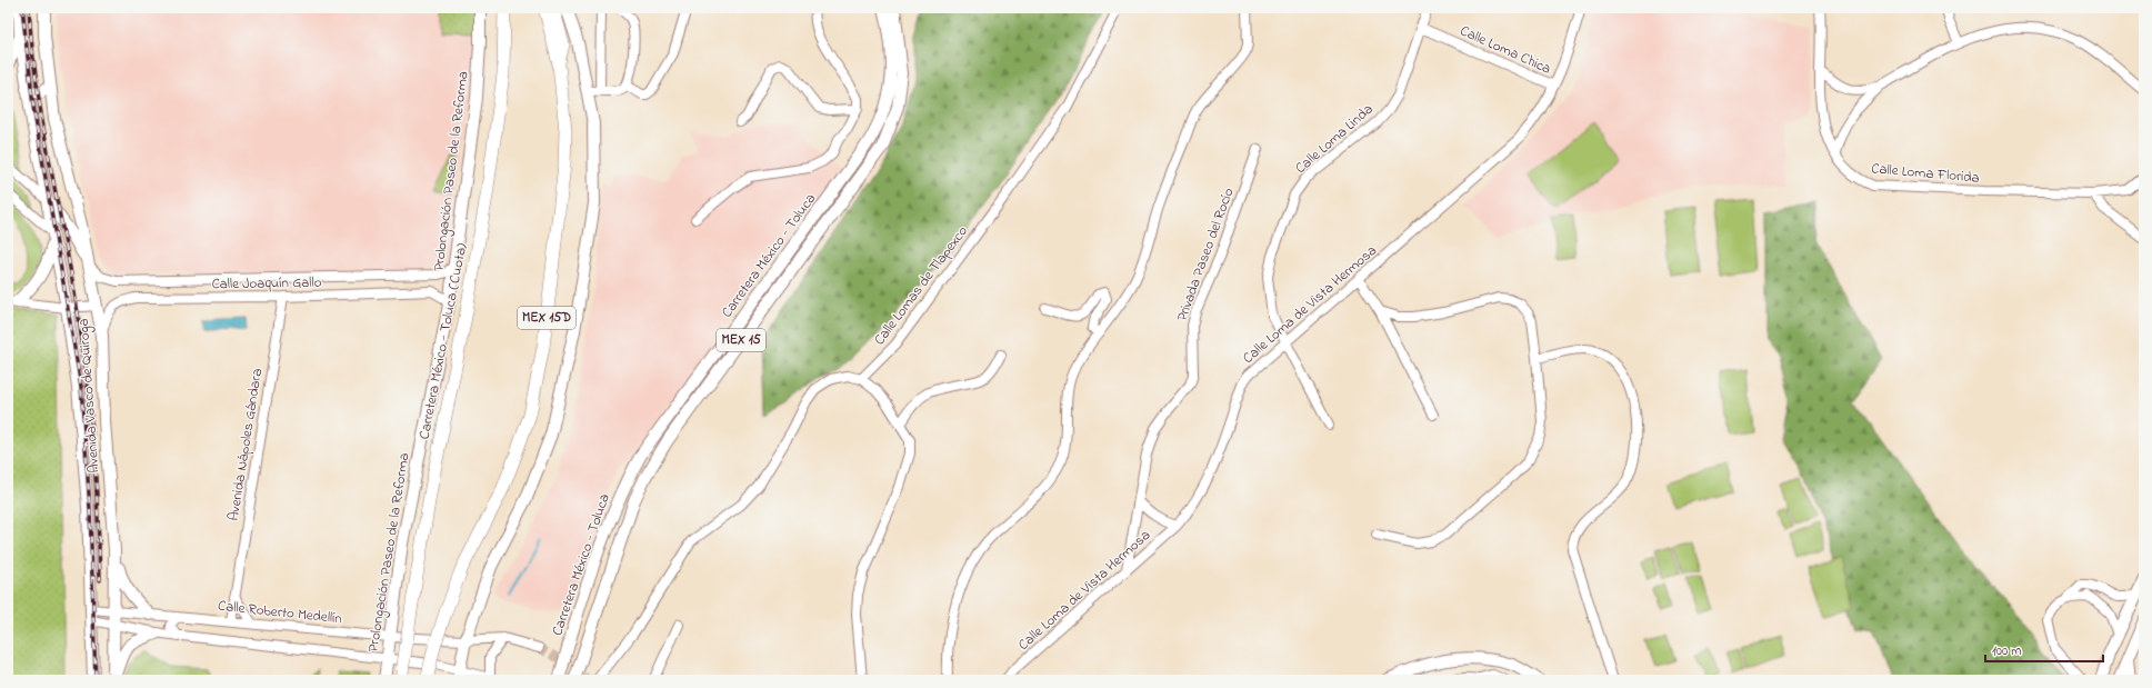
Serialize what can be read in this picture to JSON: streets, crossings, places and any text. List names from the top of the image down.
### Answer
{
  "streets": {
    "highway": ["MEX 15D", "Carretera México - Toluca (Cuota)"],
    "main road": [
      "Prolongación Paseo de la Reforma",
      "Carretera México - Toluca",
      "MEX 15",
      "Avenida Vasco de Quiroga"
    ],
    "street": [
      "Calle Loma Chica",
      "Calle Loma Linda",
      "Calle Loma Florida",
      "Privada Paseo del Rocío",
      "Calle Joaquín Gallo",
      "Calle Lomas de Tlapexco",
      "Calle Loma de Vista Hermosa",
      "Avenida Nápoles Gándara",
      "Calle Roberto Medellín"
    ]
  },
  "crossings": [
    ["Calle Loma Chica", "Calle Loma Linda"],
    ["Calle Loma Chica", "Calle Loma de Vista Hermosa"],
    ["Calle Loma Linda", "Calle Loma de Vista Hermosa"],
    ["Prolongación Paseo de la Reforma", "Calle Joaquín Gallo"],
    ["Prolongación Paseo de la Reforma", "Calle Roberto Medellín"],
    ["Privada Paseo del Rocío", "Calle Loma de Vista Hermosa"],
    ["Calle Joaquín Gallo", "Avenida Vasco de Quiroga"],
    ["Calle Joaquín Gallo", "Avenida Nápoles Gándara"],
    ["Avenida Vasco de Quiroga", "Calle Roberto Medellín"],
    ["Avenida Nápoles Gándara", "Calle Roberto Medellín"]
  ],
  "scale_bar": "100 m"
}
